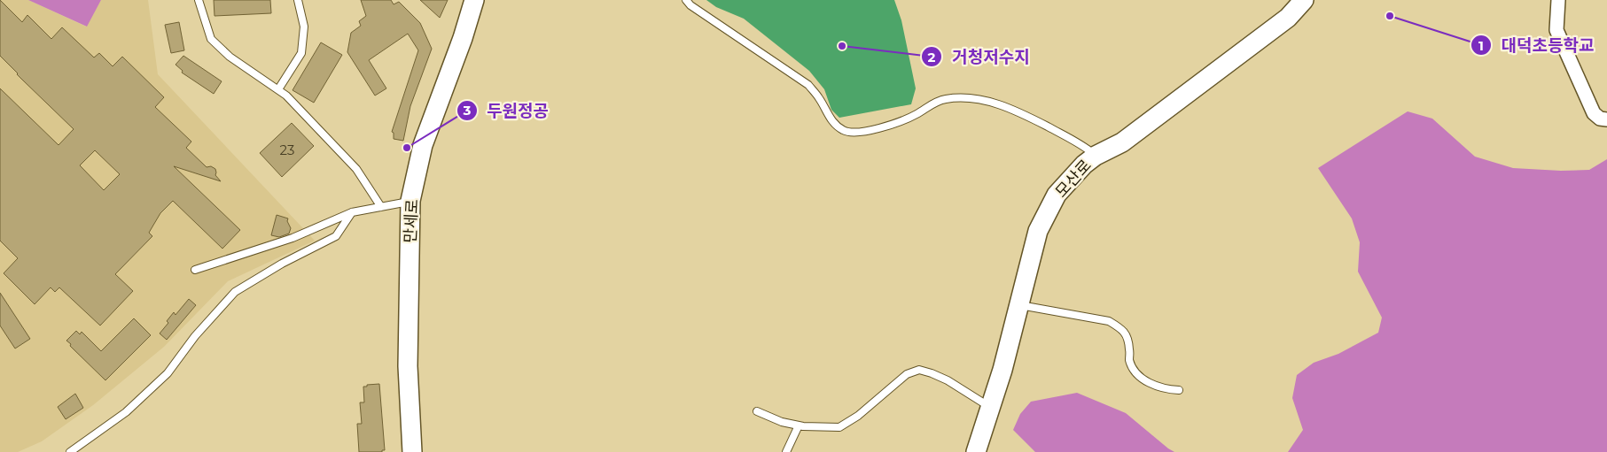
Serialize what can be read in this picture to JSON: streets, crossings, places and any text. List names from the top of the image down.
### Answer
{
  "streets": {
    "street": ["모산로", "만세로"]
  },
  "places": ["대덕초등학교", "거청저수지", "두원정공"],
  "house_numbers": ["23"]
}
